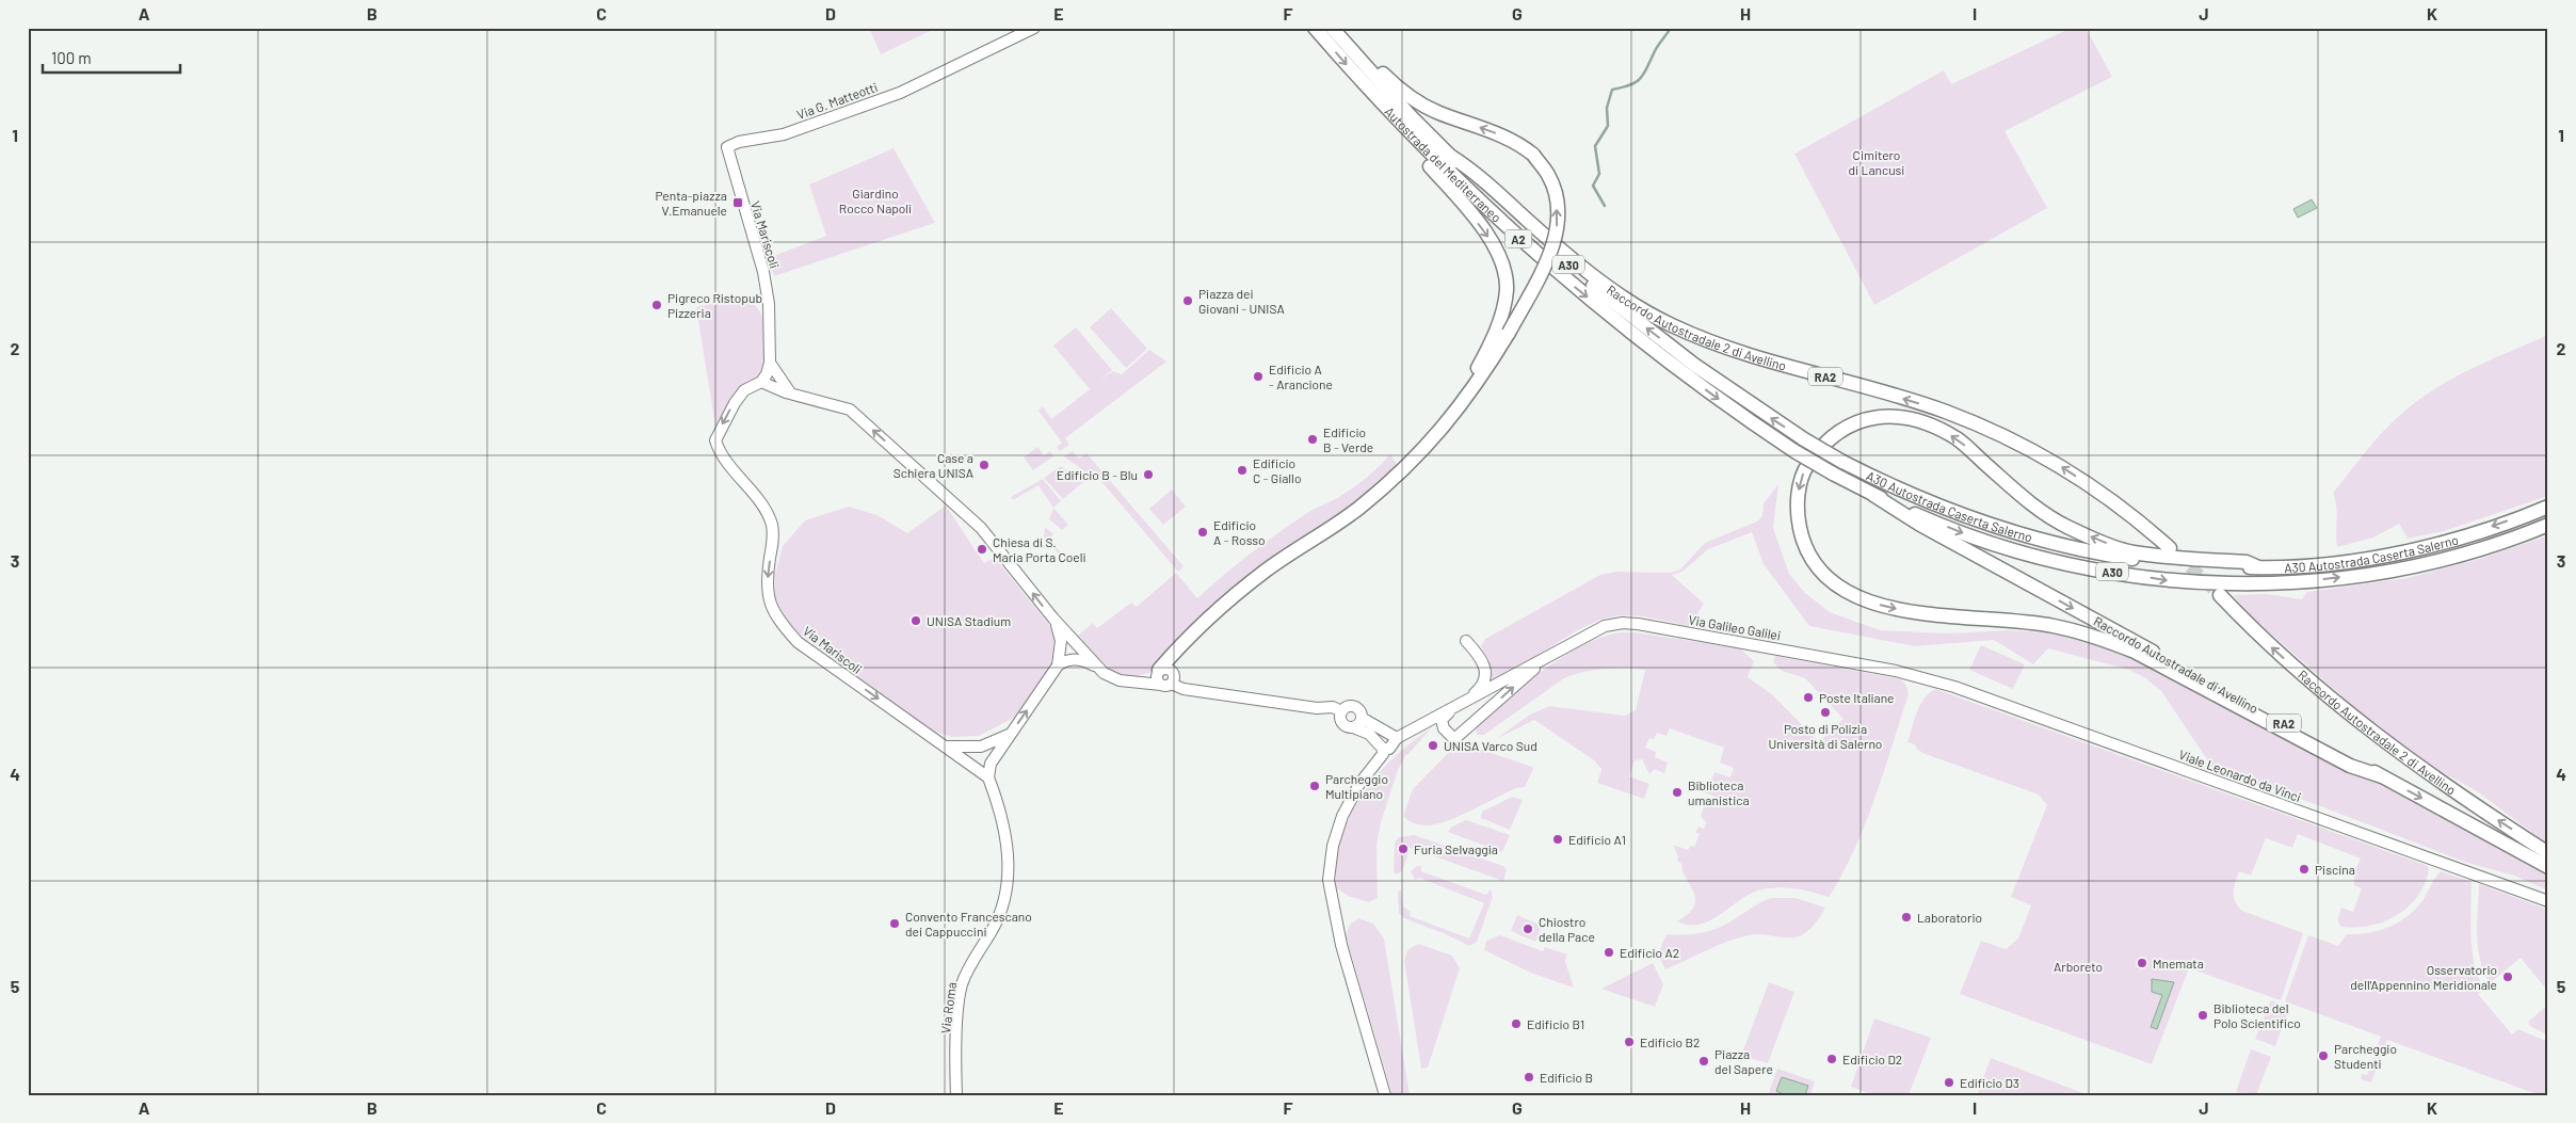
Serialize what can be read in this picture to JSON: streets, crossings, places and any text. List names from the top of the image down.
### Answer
{
  "streets": {
    "highway": [
      "Autostrada del Mediterraneo",
      "A2",
      "A30",
      "Raccordo Autostradale 2 di Avellino",
      "RA2",
      "A30 Autostrada Caserta Salerno",
      "Raccordo Autostradale di Avellino"
    ],
    "street": [
      "Via G. Matteotti",
      "Via Mariscoli",
      "Via Galileo Galilei",
      "Viale Leonardo da Vinci",
      "Via Roma"
    ]
  },
  "crossings": [
    ["Via G. Matteotti", "Via Mariscoli"],
    ["Autostrada del Mediterraneo", "Raccordo Autostradale 2 di Avellino"],
    ["Autostrada del Mediterraneo", "A30 Autostrada Caserta Salerno"],
    ["Via Mariscoli", "Via Roma"],
    ["Raccordo Autostradale 2 di Avellino", "A30 Autostrada Caserta Salerno"],
    ["A30 Autostrada Caserta Salerno", "Raccordo Autostradale di Avellino"],
    ["Via Galileo Galilei", "Viale Leonardo da Vinci"]
  ],
  "one_way": ["Via Mariscoli", "Raccordo Autostradale 2 di Avellino", "Raccordo Autostradale di Avellino"],
  "parks": ["Cimitero di Lancusi", "Giardino Rocco Napoli", "Arboreto"],
  "places": {
    "transit": ["Penta-piazza V.Emanuele"],
    "other": [
      "Piazza dei Giovani - UNISA",
      "Pigreco Ristopub Pizzeria",
      "Edificio A - Arancione",
      "Edificio B - Verde",
      "Case a Schiera UNISA",
      "Edificio C - Giallo",
      "Edificio B - Blu",
      "Edificio A - Rosso",
      "Chiesa di S. Maria Porta Coeli",
      "UNISA Stadium",
      "Poste Italiane",
      "Posto di Polizia Università di Salerno",
      "UNISA Varco Sud",
      "Parcheggio Multipiano",
      "Biblioteca umanistica",
      "Edificio A1",
      "Furia Selvaggia",
      "Piscina",
      "Laboratorio",
      "Convento Francescano dei Cappuccini",
      "Chiostro della Pace",
      "Edificio A2",
      "Mnemata",
      "Osservatorio dell'Appennino Meridionale",
      "Biblioteca del Polo Scientifico",
      "Edificio B1",
      "Edificio B2",
      "Parcheggio Studenti",
      "Edificio D2",
      "Piazza del Sapere",
      "Edificio B",
      "Edificio D3"
    ]
  },
  "scale_bar": "100 m",
  "grid": {
    "columns": [
      "A",
      "B",
      "C",
      "D",
      "E",
      "F",
      "G",
      "H",
      "I",
      "J",
      "K"
    ],
    "rows": [
      "1",
      "2",
      "3",
      "4",
      "5"
    ]
  }
}
